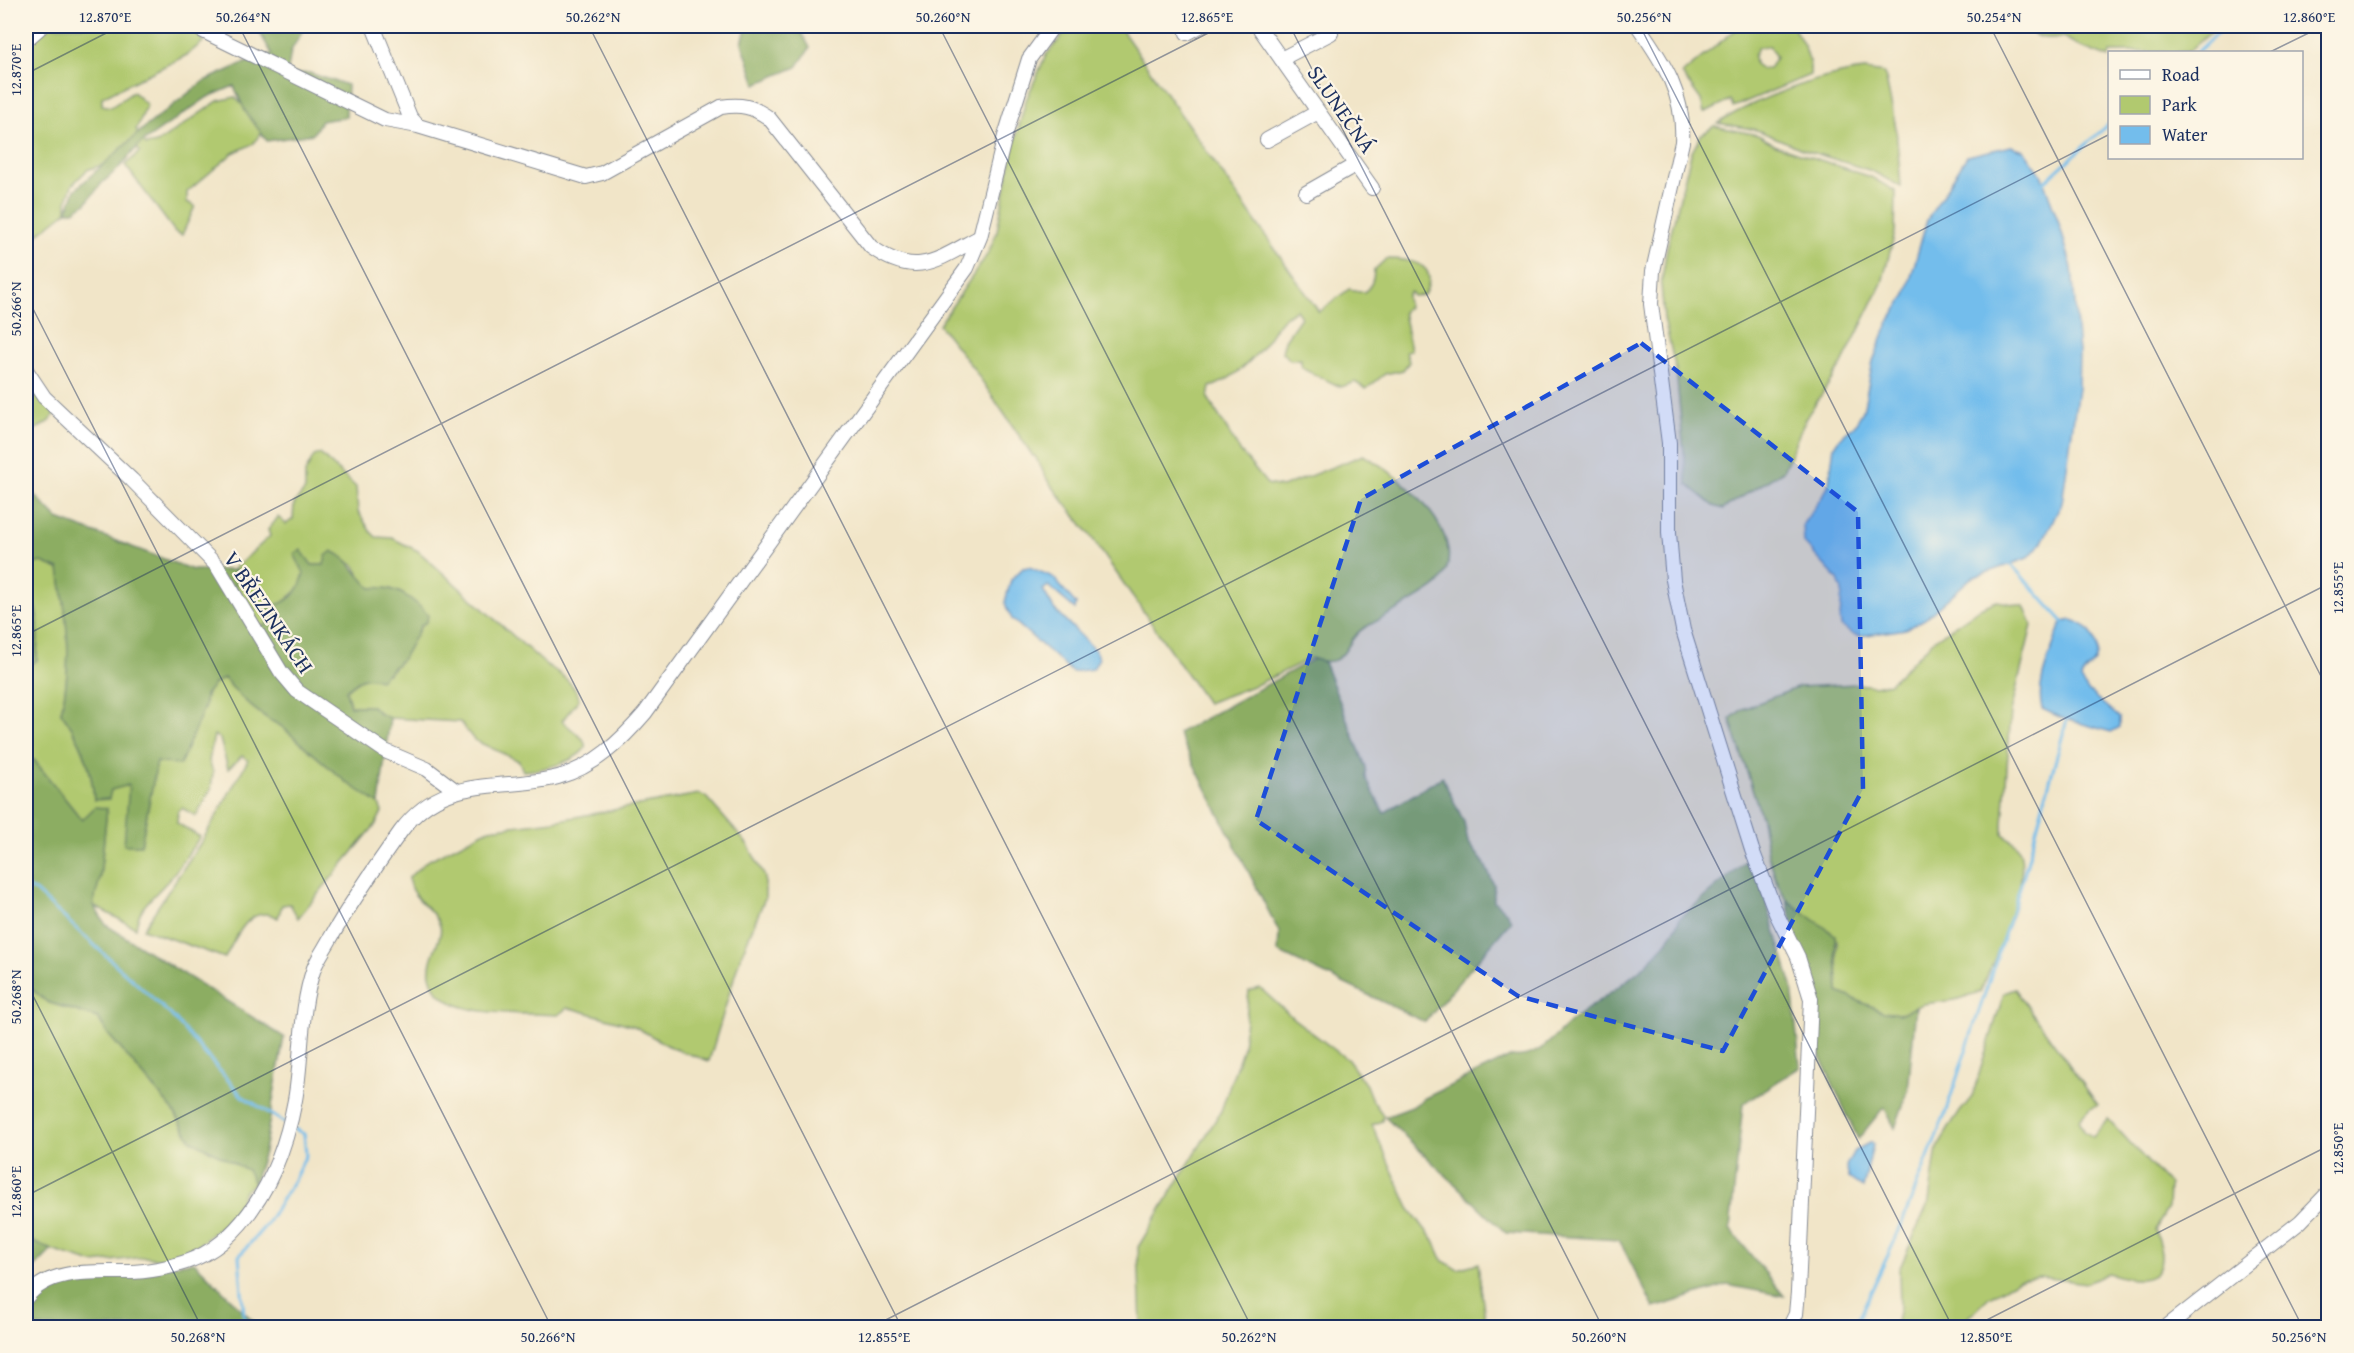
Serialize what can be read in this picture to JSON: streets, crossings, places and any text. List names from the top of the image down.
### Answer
{
  "streets": {
    "street": ["SLUNEČNÁ", "V BŘEZINKÁCH"]
  },
  "legend": ["Road", "Park", "Water"],
  "coordinates": [
    "12.870°E",
    "50.264°N",
    "50.262°N",
    "50.260°N",
    "12.865°E",
    "50.256°N",
    "50.254°N",
    "12.860°E",
    "50.266°N",
    "12.855°E",
    "50.268°N",
    "12.850°E"
  ]
}
